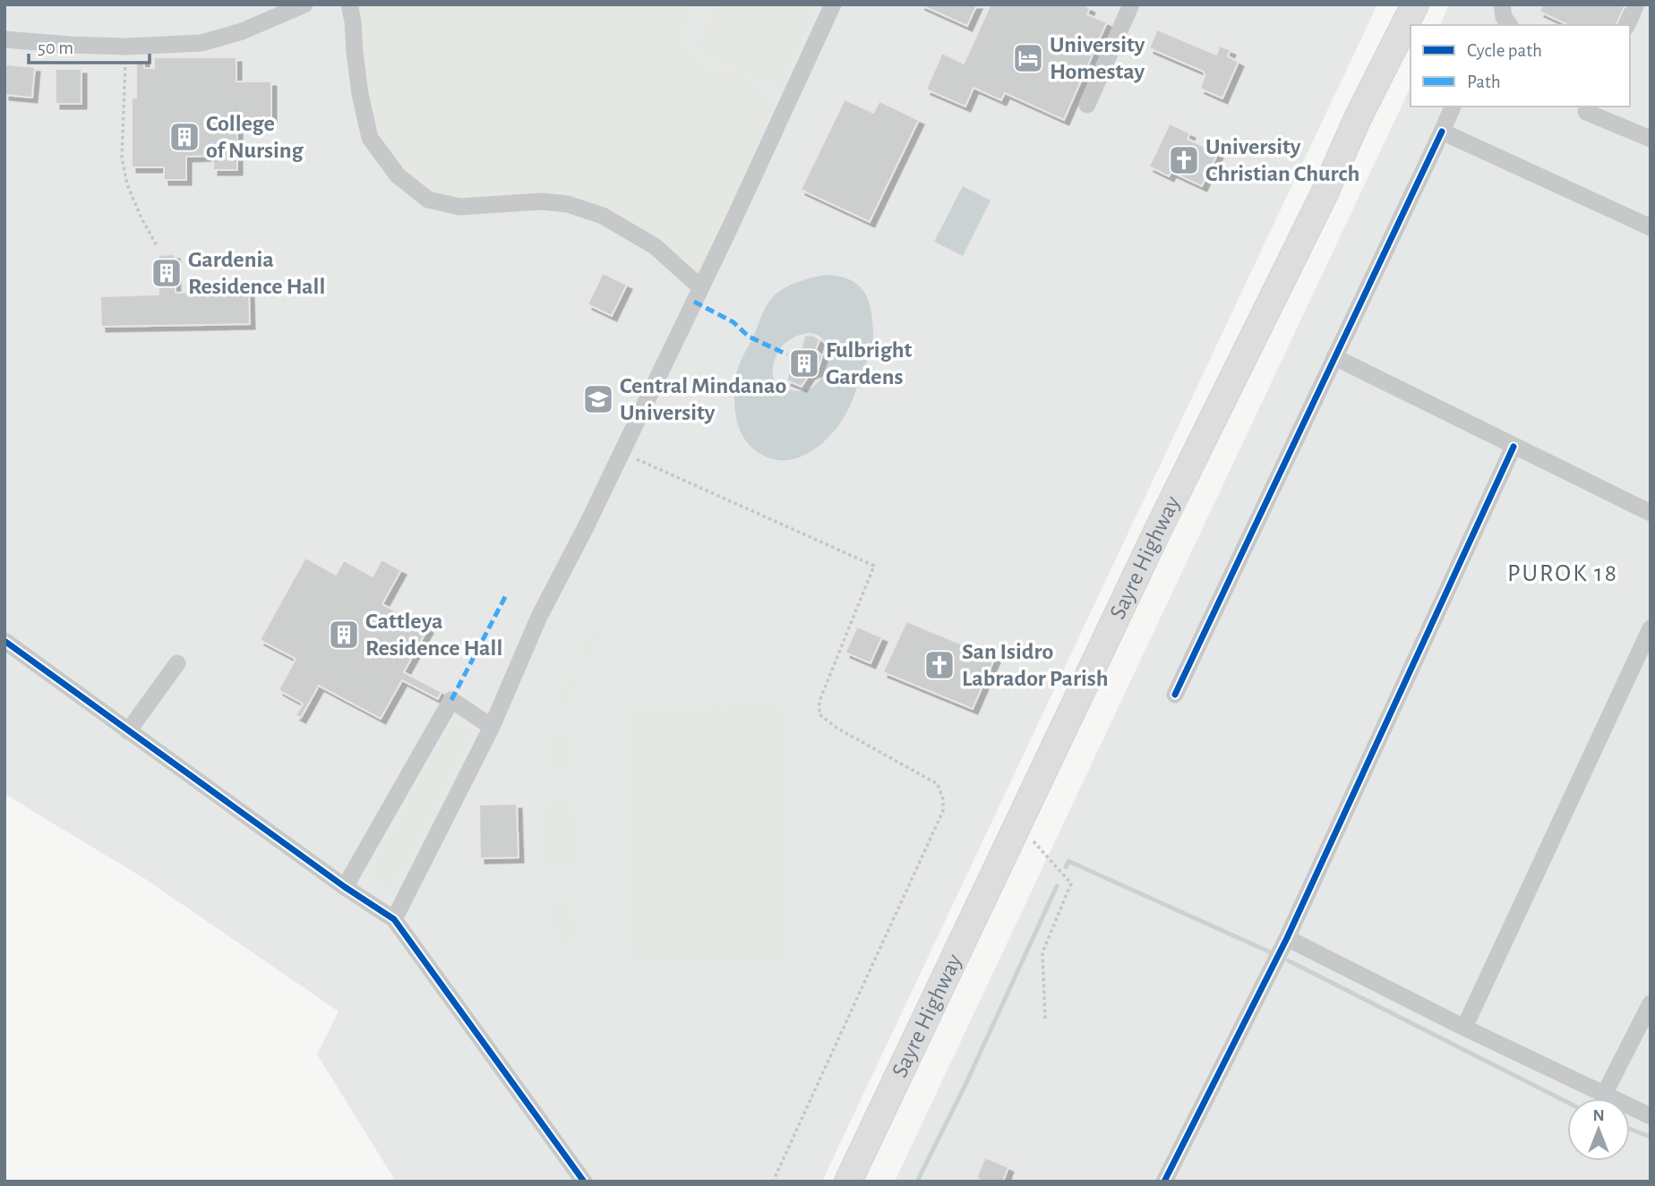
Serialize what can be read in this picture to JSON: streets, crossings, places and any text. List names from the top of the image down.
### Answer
{
  "streets": {
    "highway": ["Sayre Highway"]
  },
  "districts": ["PUROK 18"],
  "places": {
    "hotel": ["University Homestay"],
    "building": [
      "College of Nursing",
      "Gardenia Residence Hall",
      "Fulbright Gardens",
      "Cattleya Residence Hall"
    ],
    "church": ["University Christian Church", "San Isidro Labrador Parish"],
    "school or university": ["Central Mindanao University"]
  },
  "legend": ["Cycle path", "Path"],
  "scale_bar": "50 m",
  "north": "top"
}
